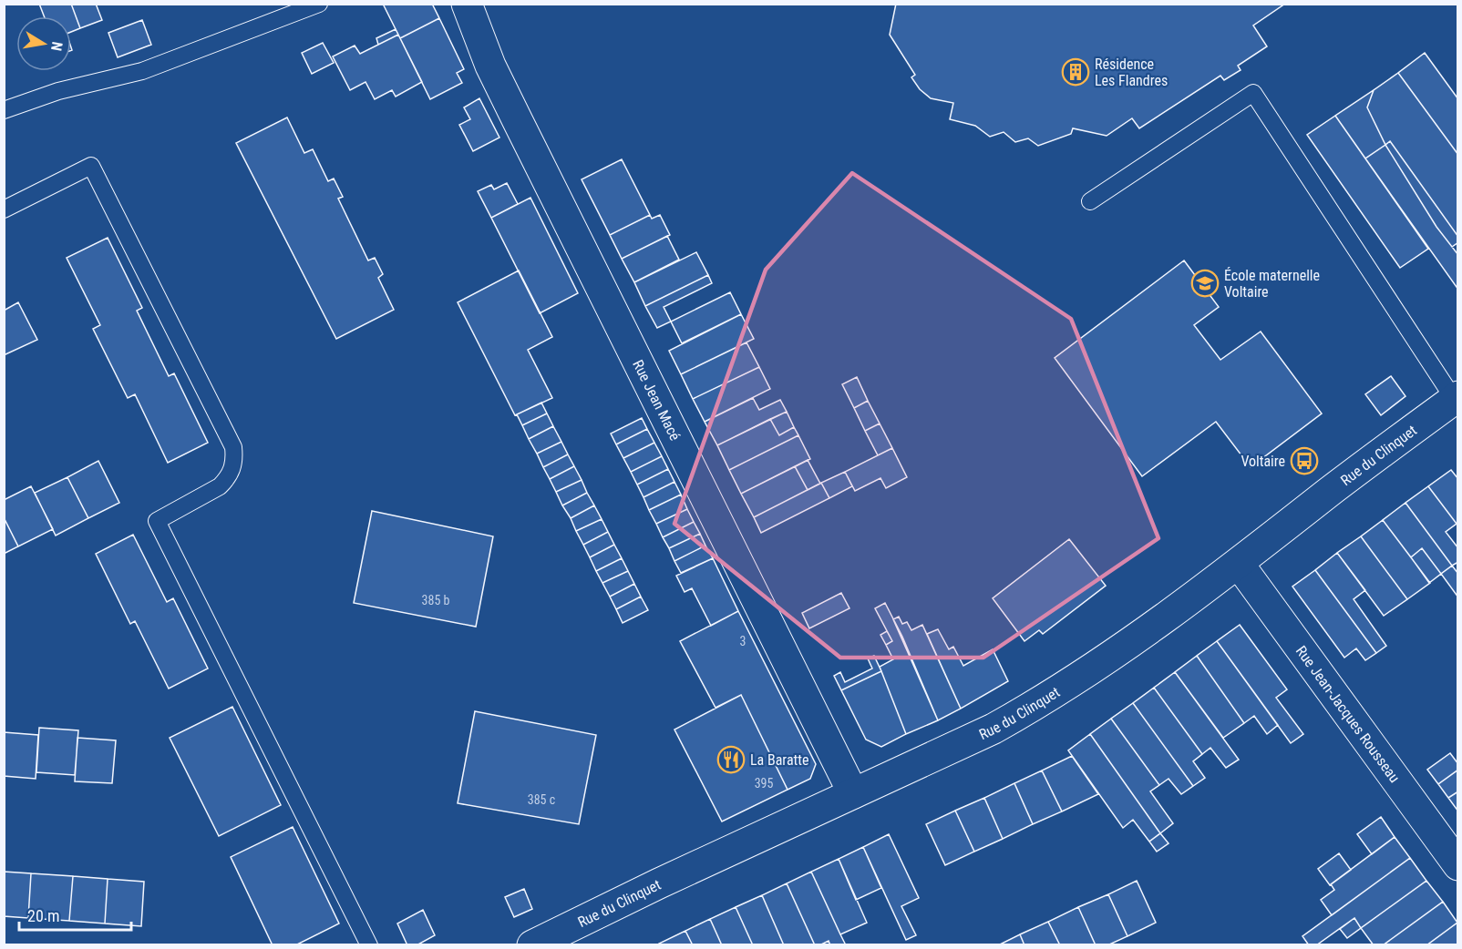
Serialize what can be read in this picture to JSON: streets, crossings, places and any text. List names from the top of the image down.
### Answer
{
  "streets": {
    "street": ["Rue Jean Macé", "Rue du Clinquet", "Rue Jean-Jacques Rousseau"]
  },
  "crossings": [
    ["Rue Jean Macé", "Rue du Clinquet"],
    ["Rue du Clinquet", "Rue Jean-Jacques Rousseau"]
  ],
  "places": {
    "building": ["Résidence Les Flandres"],
    "school or university": ["École maternelle Voltaire"],
    "bus stop": ["Voltaire"],
    "restaurant": ["La Baratte"]
  },
  "house_numbers": [
    "385 b",
    "3",
    "395",
    "385 c"
  ],
  "scale_bar": "20 m",
  "north": "right"
}
